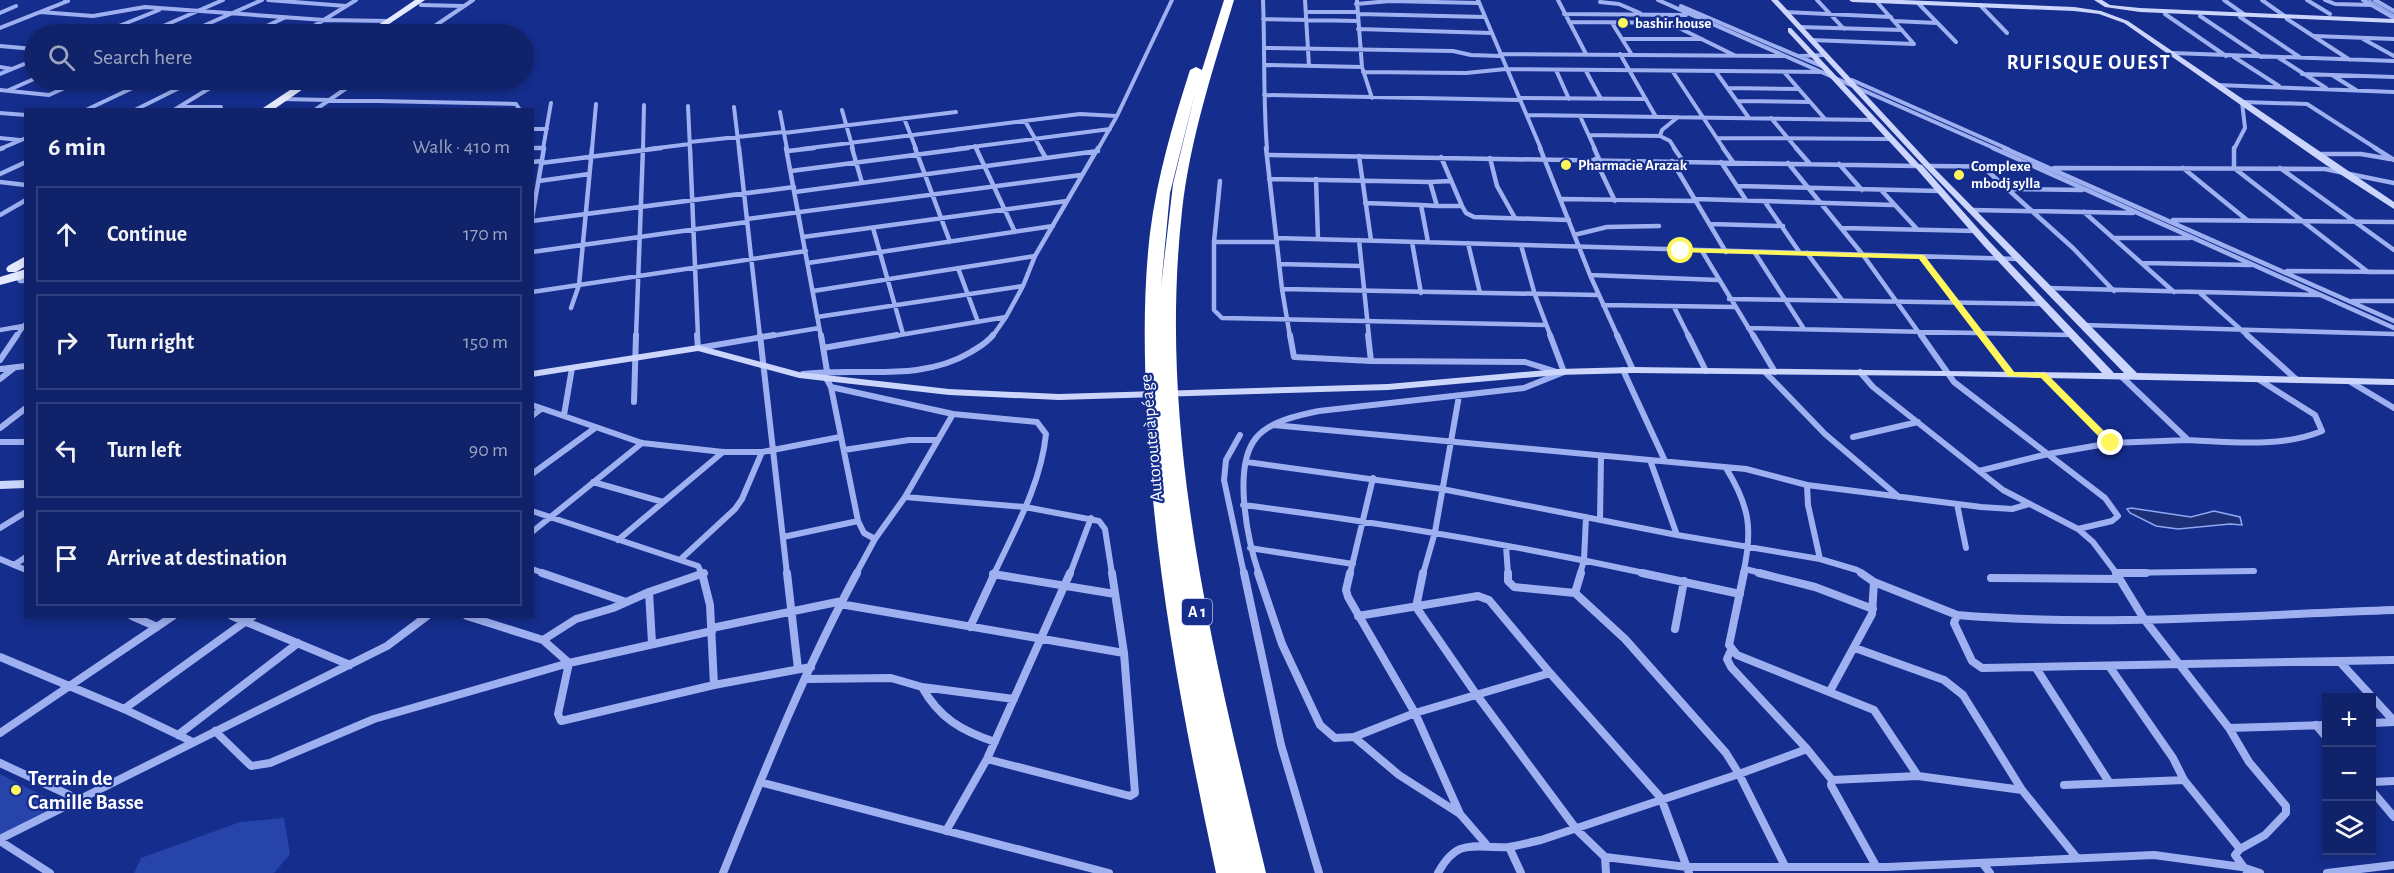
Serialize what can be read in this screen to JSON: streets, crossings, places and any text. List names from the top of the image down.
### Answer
{
  "streets": {
    "highway": ["Autoroute à péage", "A 1"]
  },
  "districts": ["RUFISQUE OUEST"],
  "places": [
    "bashir house",
    "Pharmacie Arazak",
    "Complexe mbodj sylla",
    "Terrain de Camille Basse"
  ],
  "page": {
    "search": "Search here",
    "heading": ["6 min", "Walk · 410 m"],
    "list": [
      ["Continue", "170 m"],
      ["Turn right", "150 m"],
      ["Turn left", "90 m"],
      "Arrive at destination"
    ],
    "map_buttons": ["+", "−"]
  }
}
